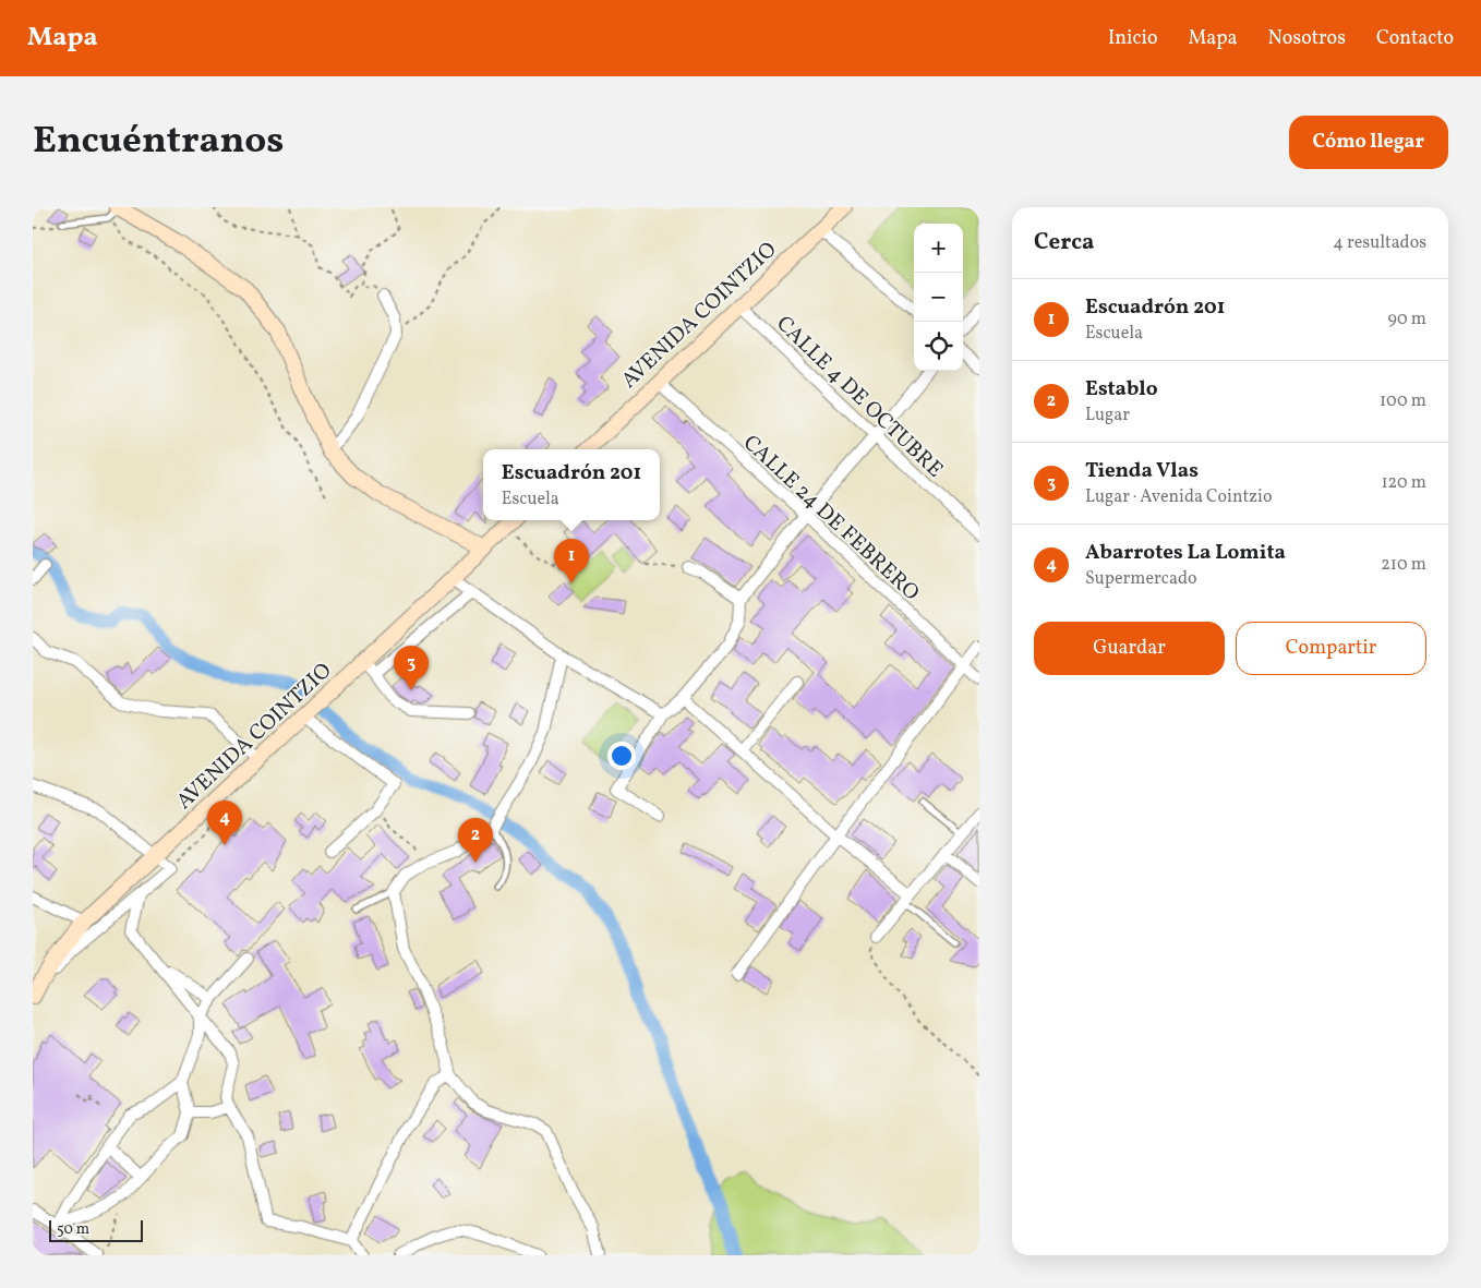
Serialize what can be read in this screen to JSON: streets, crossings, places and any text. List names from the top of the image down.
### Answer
{
  "streets": {
    "main road": ["AVENIDA COINTZIO"],
    "street": ["CALLE 4 DE OCTUBRE", "CALLE 24 DE FEBRERO"]
  },
  "crossings": [
    ["AVENIDA COINTZIO", "CALLE 4 DE OCTUBRE"],
    ["AVENIDA COINTZIO", "CALLE 24 DE FEBRERO"]
  ],
  "scale_bar": "50 m",
  "page": {
    "header": "Mapa",
    "nav": [
      "Inicio",
      "Mapa",
      "Nosotros",
      "Contacto"
    ],
    "title": "Encuéntranos",
    "buttons": [
      "Cómo llegar",
      ["Guardar", "Compartir"]
    ],
    "heading": ["Cerca", "4 resultados"],
    "map_buttons": ["+", "−"],
    "list": [
      {
        "mark": "1",
        "name": "Escuadrón 201",
        "note": "Escuela",
        "value": "90 m"
      },
      {
        "mark": "2",
        "name": "Establo",
        "note": "Lugar",
        "value": "100 m"
      },
      {
        "mark": "3",
        "name": "Tienda Vlas",
        "note": "Lugar · Avenida Cointzio",
        "value": "120 m"
      },
      {
        "mark": "4",
        "name": "Abarrotes La Lomita",
        "note": "Supermercado",
        "value": "210 m"
      }
    ],
    "popup": ["Escuadrón 201", "Escuela"],
    "pins": [
      "1",
      "3",
      "4",
      "2"
    ],
    "scale": "50 m"
  }
}
